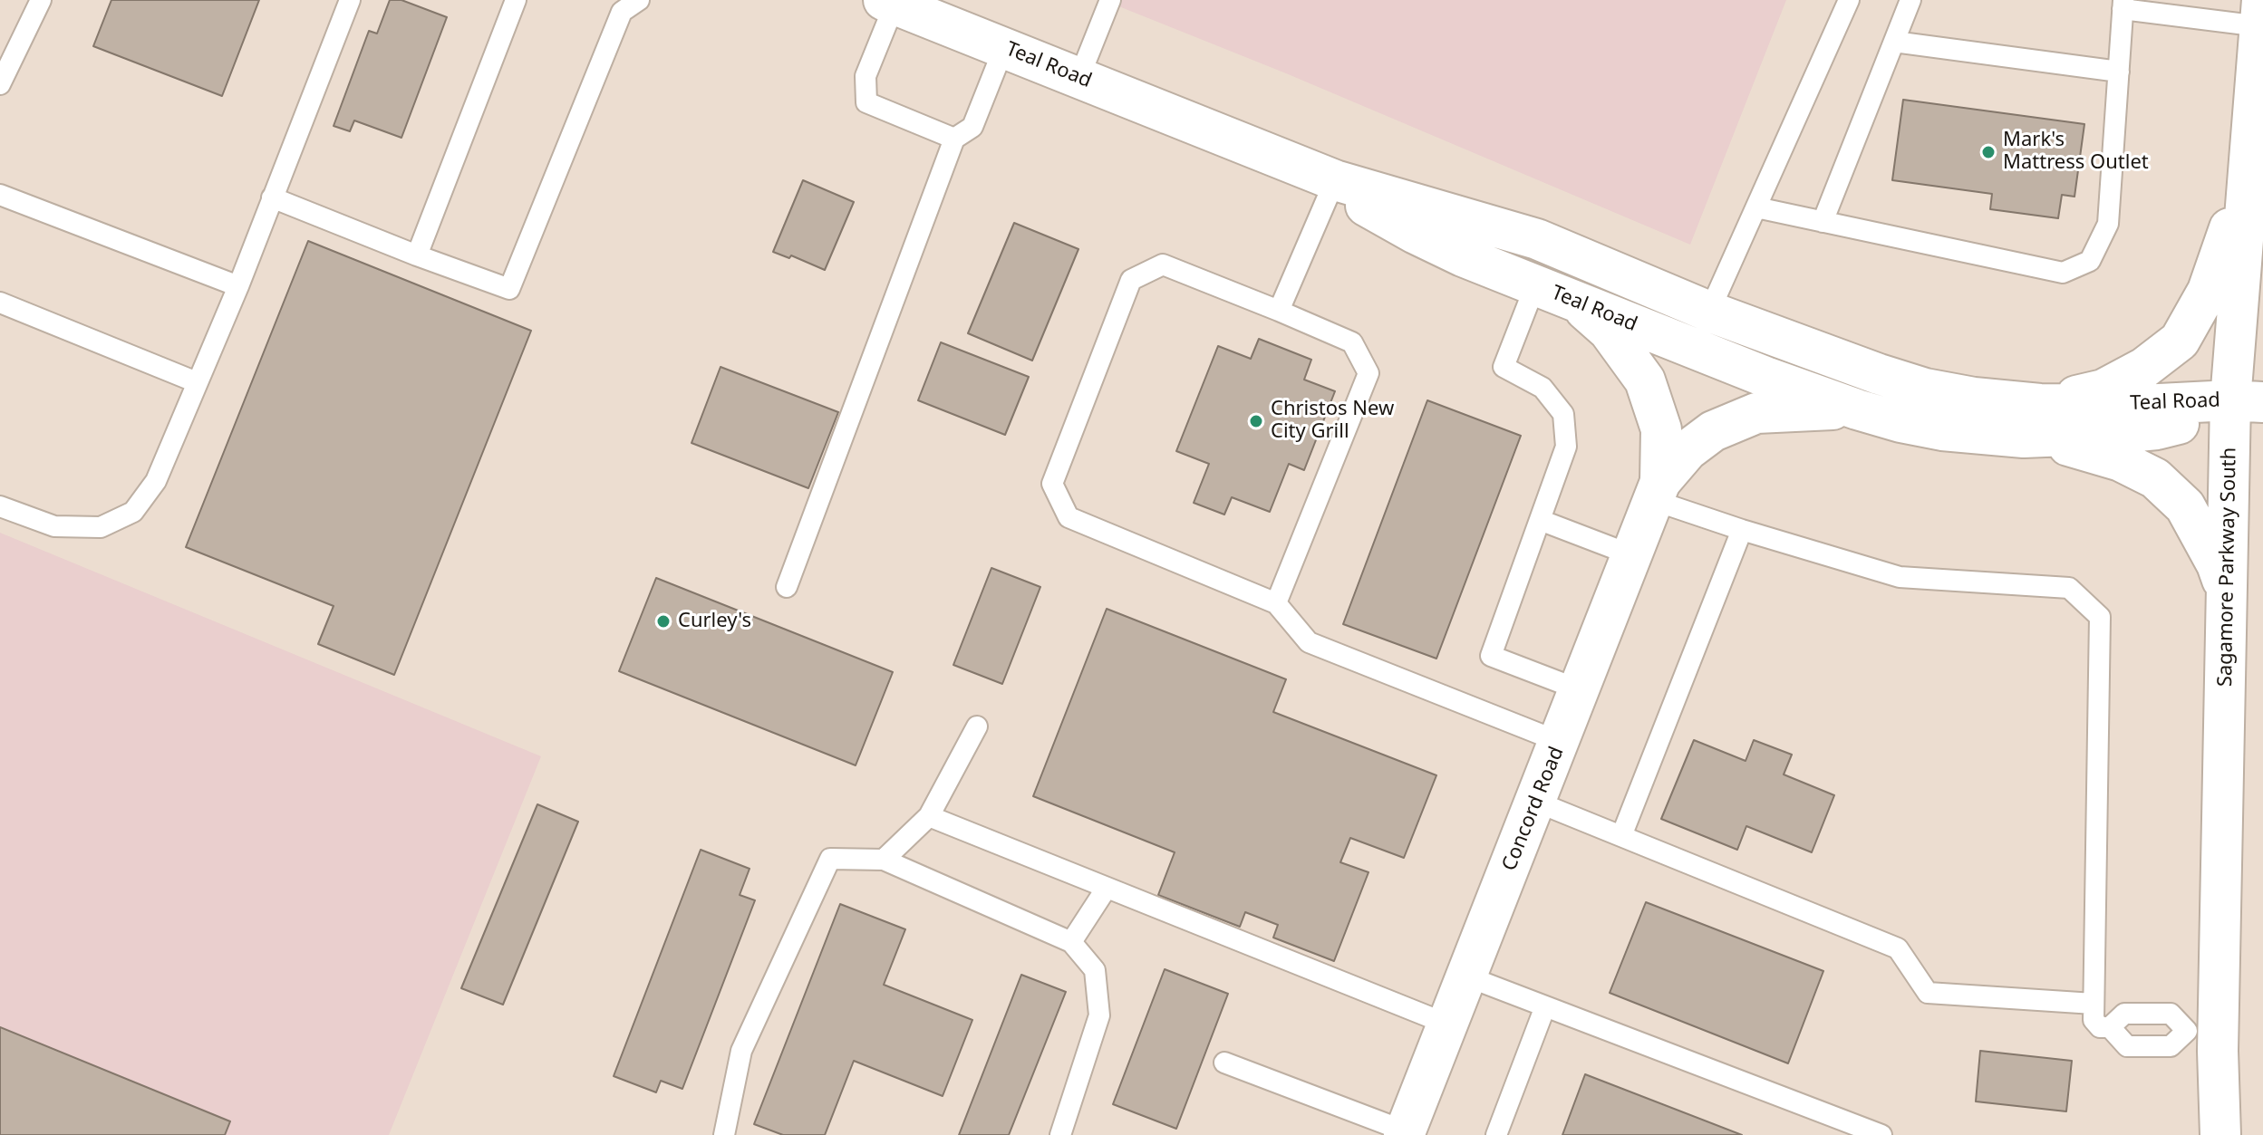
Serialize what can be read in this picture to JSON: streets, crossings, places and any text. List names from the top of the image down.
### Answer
{
  "streets": {
    "main road": ["Teal Road", "Sagamore Parkway South", "Concord Road"]
  },
  "crossings": [
    ["Teal Road", "Sagamore Parkway South"]
  ],
  "places": ["Mark's Mattress Outlet", "Christos New City Grill", "Curley's"]
}
